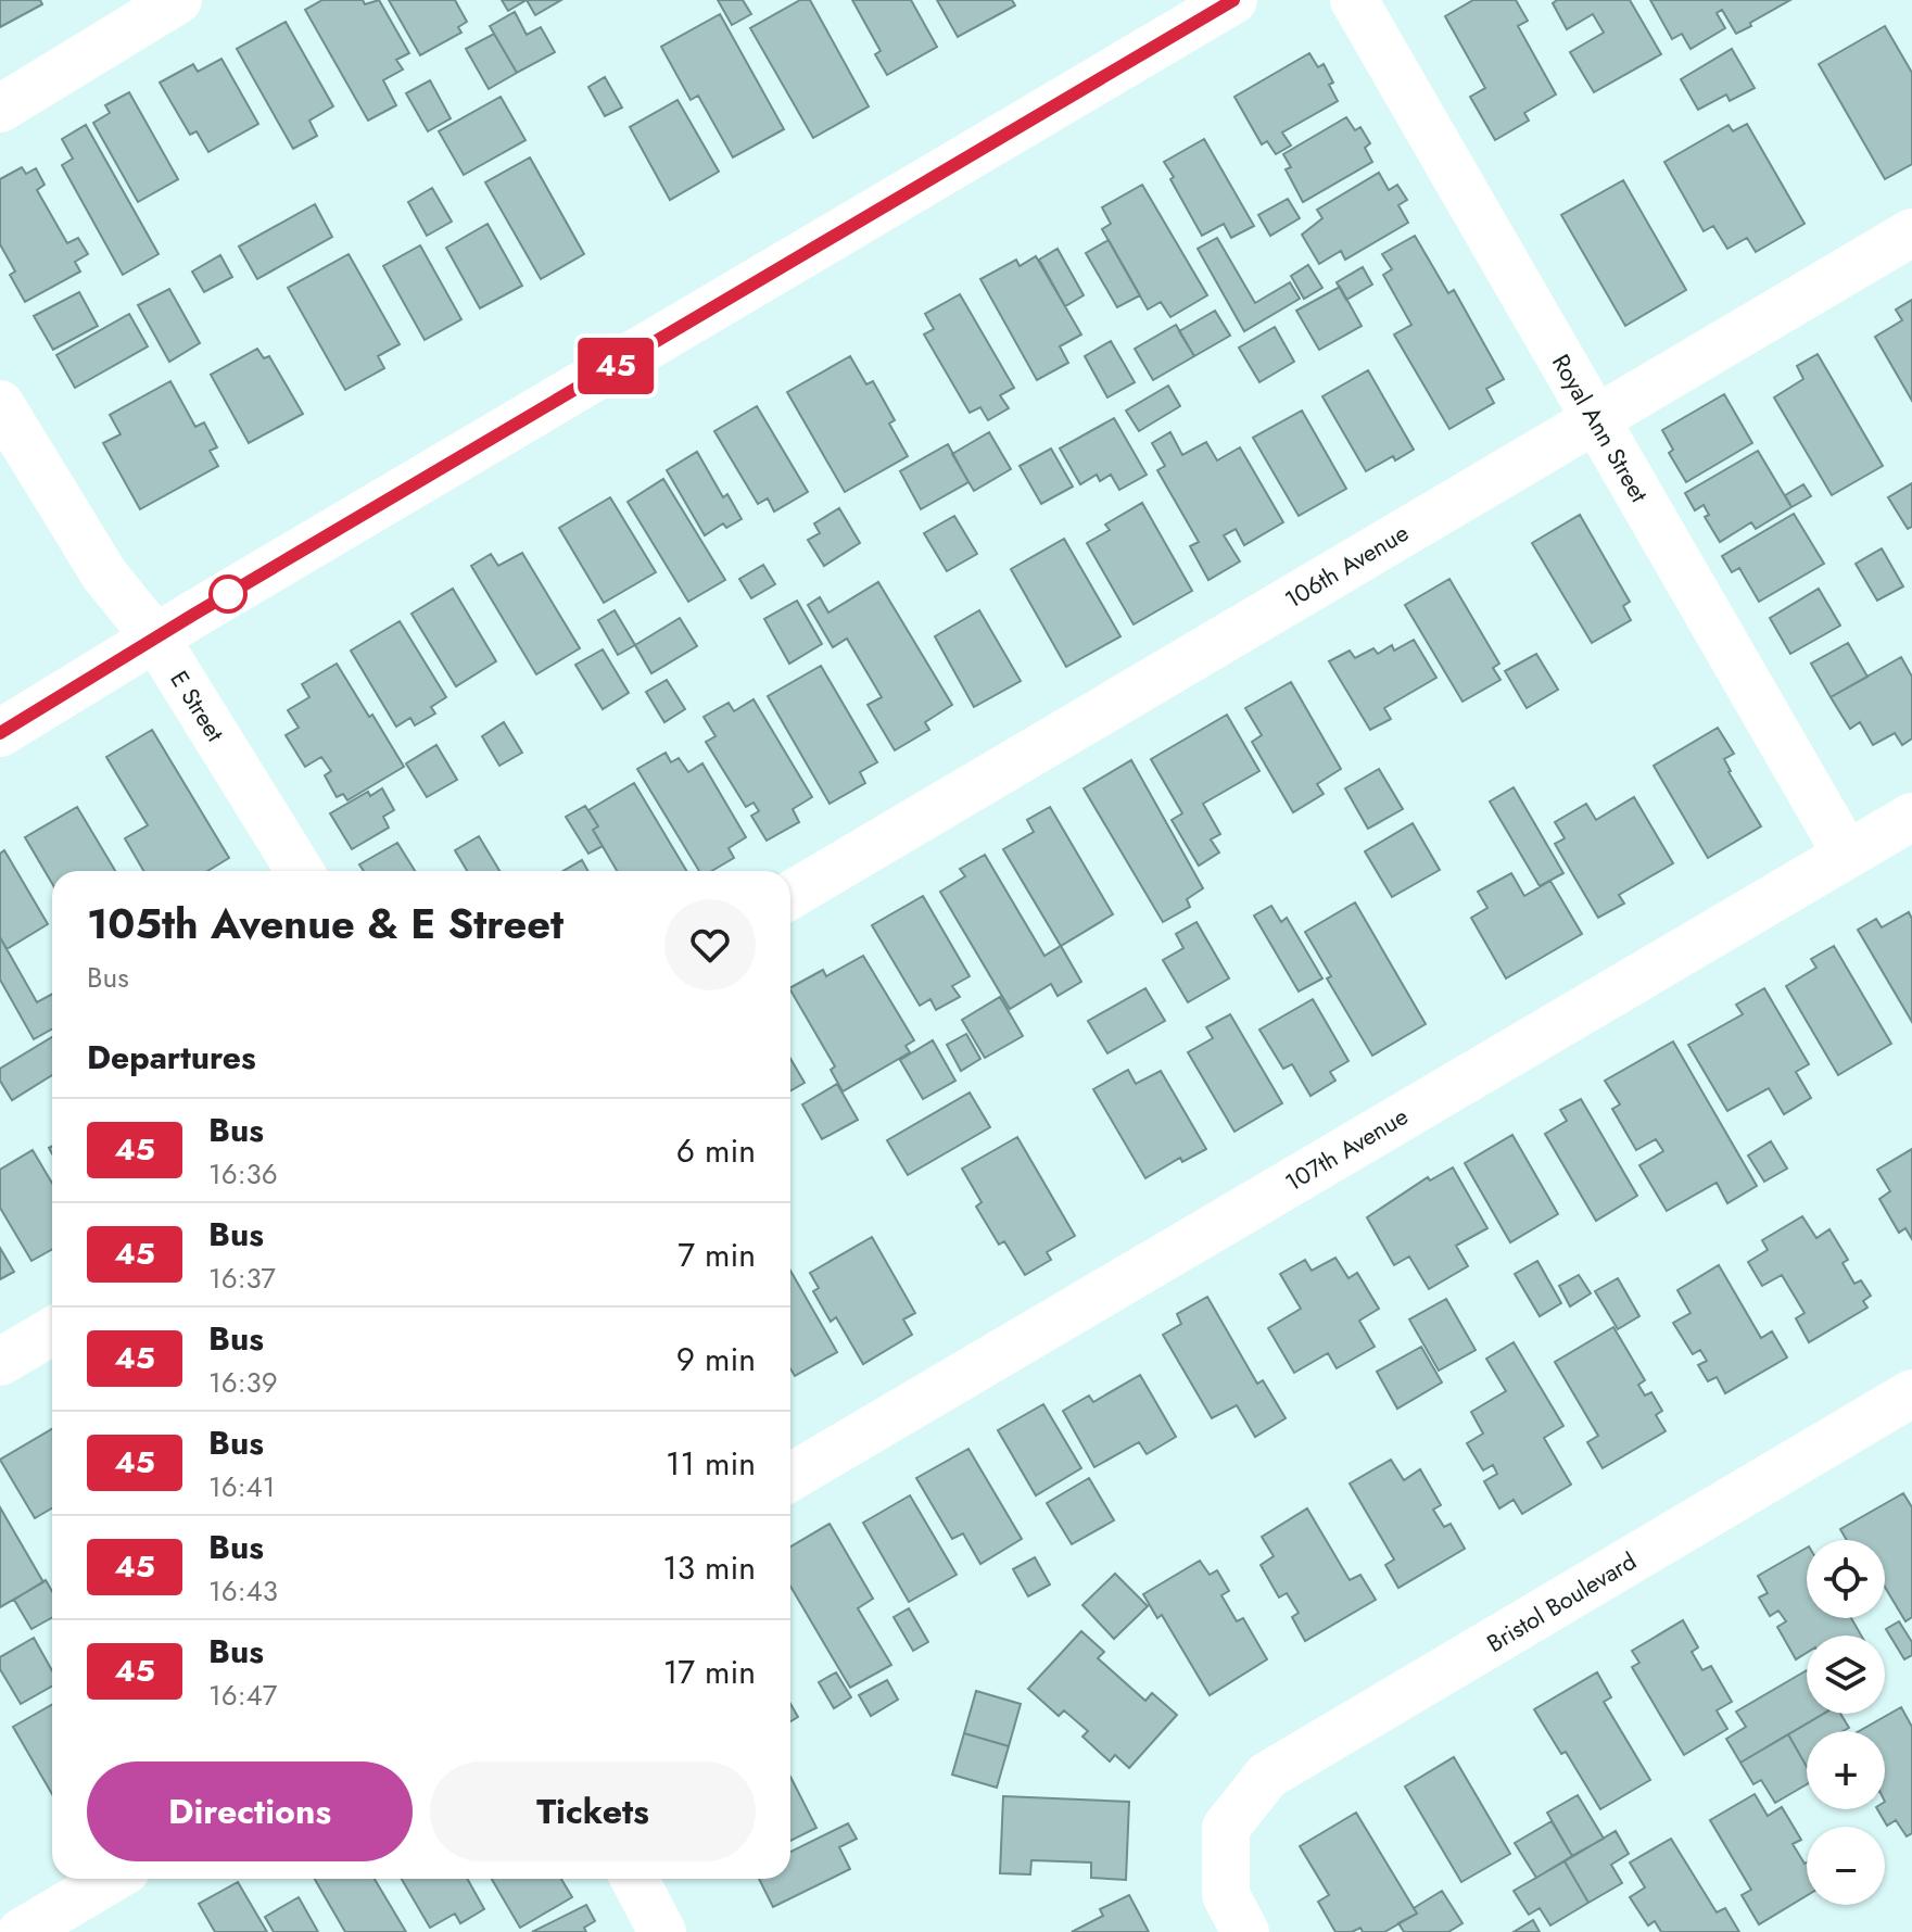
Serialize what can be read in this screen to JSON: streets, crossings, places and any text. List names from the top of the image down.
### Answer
{
  "streets": {
    "street": [
      "Royal Ann Street",
      "106th Avenue",
      "E Street",
      "107th Avenue",
      "Bristol Boulevard"
    ]
  },
  "crossings": [
    ["Royal Ann Street", "106th Avenue"],
    ["Royal Ann Street", "107th Avenue"]
  ],
  "lines": ["bus line 45"],
  "page": {
    "on_map": "45",
    "heading": [
      ["105th Avenue & E Street", "Bus"],
      "Departures"
    ],
    "list": [
      {
        "mark": "45",
        "name": "Bus",
        "note": "16:36",
        "value": "6 min"
      },
      {
        "mark": "45",
        "name": "Bus",
        "note": "16:37",
        "value": "7 min"
      },
      {
        "mark": "45",
        "name": "Bus",
        "note": "16:39",
        "value": "9 min"
      },
      {
        "mark": "45",
        "name": "Bus",
        "note": "16:41",
        "value": "11 min"
      },
      {
        "mark": "45",
        "name": "Bus",
        "note": "16:43",
        "value": "13 min"
      },
      {
        "mark": "45",
        "name": "Bus",
        "note": "16:47",
        "value": "17 min"
      }
    ],
    "map_buttons": ["+", "−"],
    "buttons": ["Directions", "Tickets"]
  }
}
